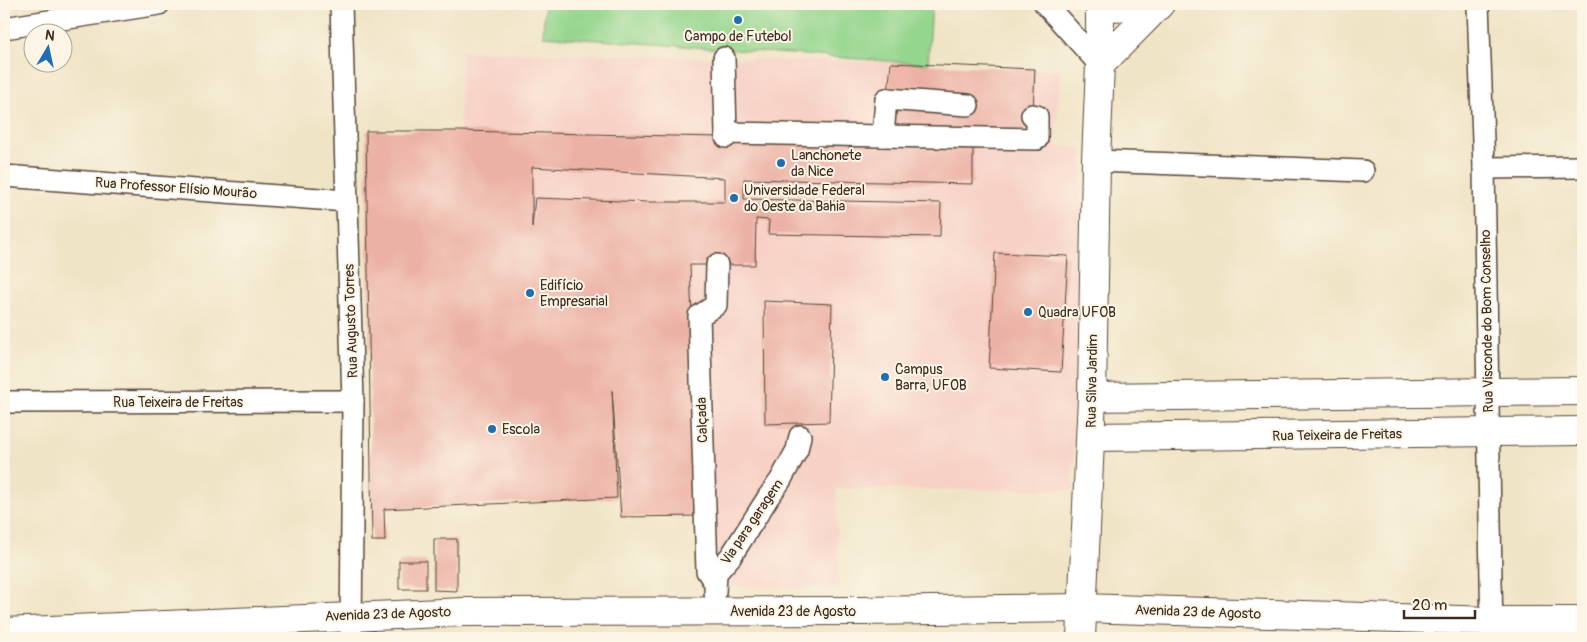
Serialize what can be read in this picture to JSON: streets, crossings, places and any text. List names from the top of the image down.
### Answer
{
  "streets": {
    "street": [
      "Rua Professor Elísio Mourão",
      "Rua Augusto Torres",
      "Rua Visconde do Bom Conselho",
      "Rua Silva Jardim",
      "Rua Teixeira de Freitas",
      "Calçada",
      "Via para garagem",
      "Avenida 23 de Agosto"
    ]
  },
  "crossings": [
    ["Rua Professor Elísio Mourão", "Rua Augusto Torres"],
    ["Rua Augusto Torres", "Rua Teixeira de Freitas"],
    ["Rua Augusto Torres", "Avenida 23 de Agosto"],
    ["Rua Visconde do Bom Conselho", "Rua Teixeira de Freitas"],
    ["Rua Visconde do Bom Conselho", "Avenida 23 de Agosto"],
    ["Rua Silva Jardim", "Rua Teixeira de Freitas"],
    ["Rua Silva Jardim", "Avenida 23 de Agosto"],
    ["Calçada", "Via para garagem"],
    ["Via para garagem", "Avenida 23 de Agosto"]
  ],
  "places": [
    "Campo de Futebol",
    "Lanchonete da Nice",
    "Universidade Federal do Oeste da Bahia",
    "Edifício Empresarial",
    "Quadra UFOB",
    "Campus Barra, UFOB",
    "Escola"
  ],
  "scale_bar": "20 m",
  "north": "top"
}
